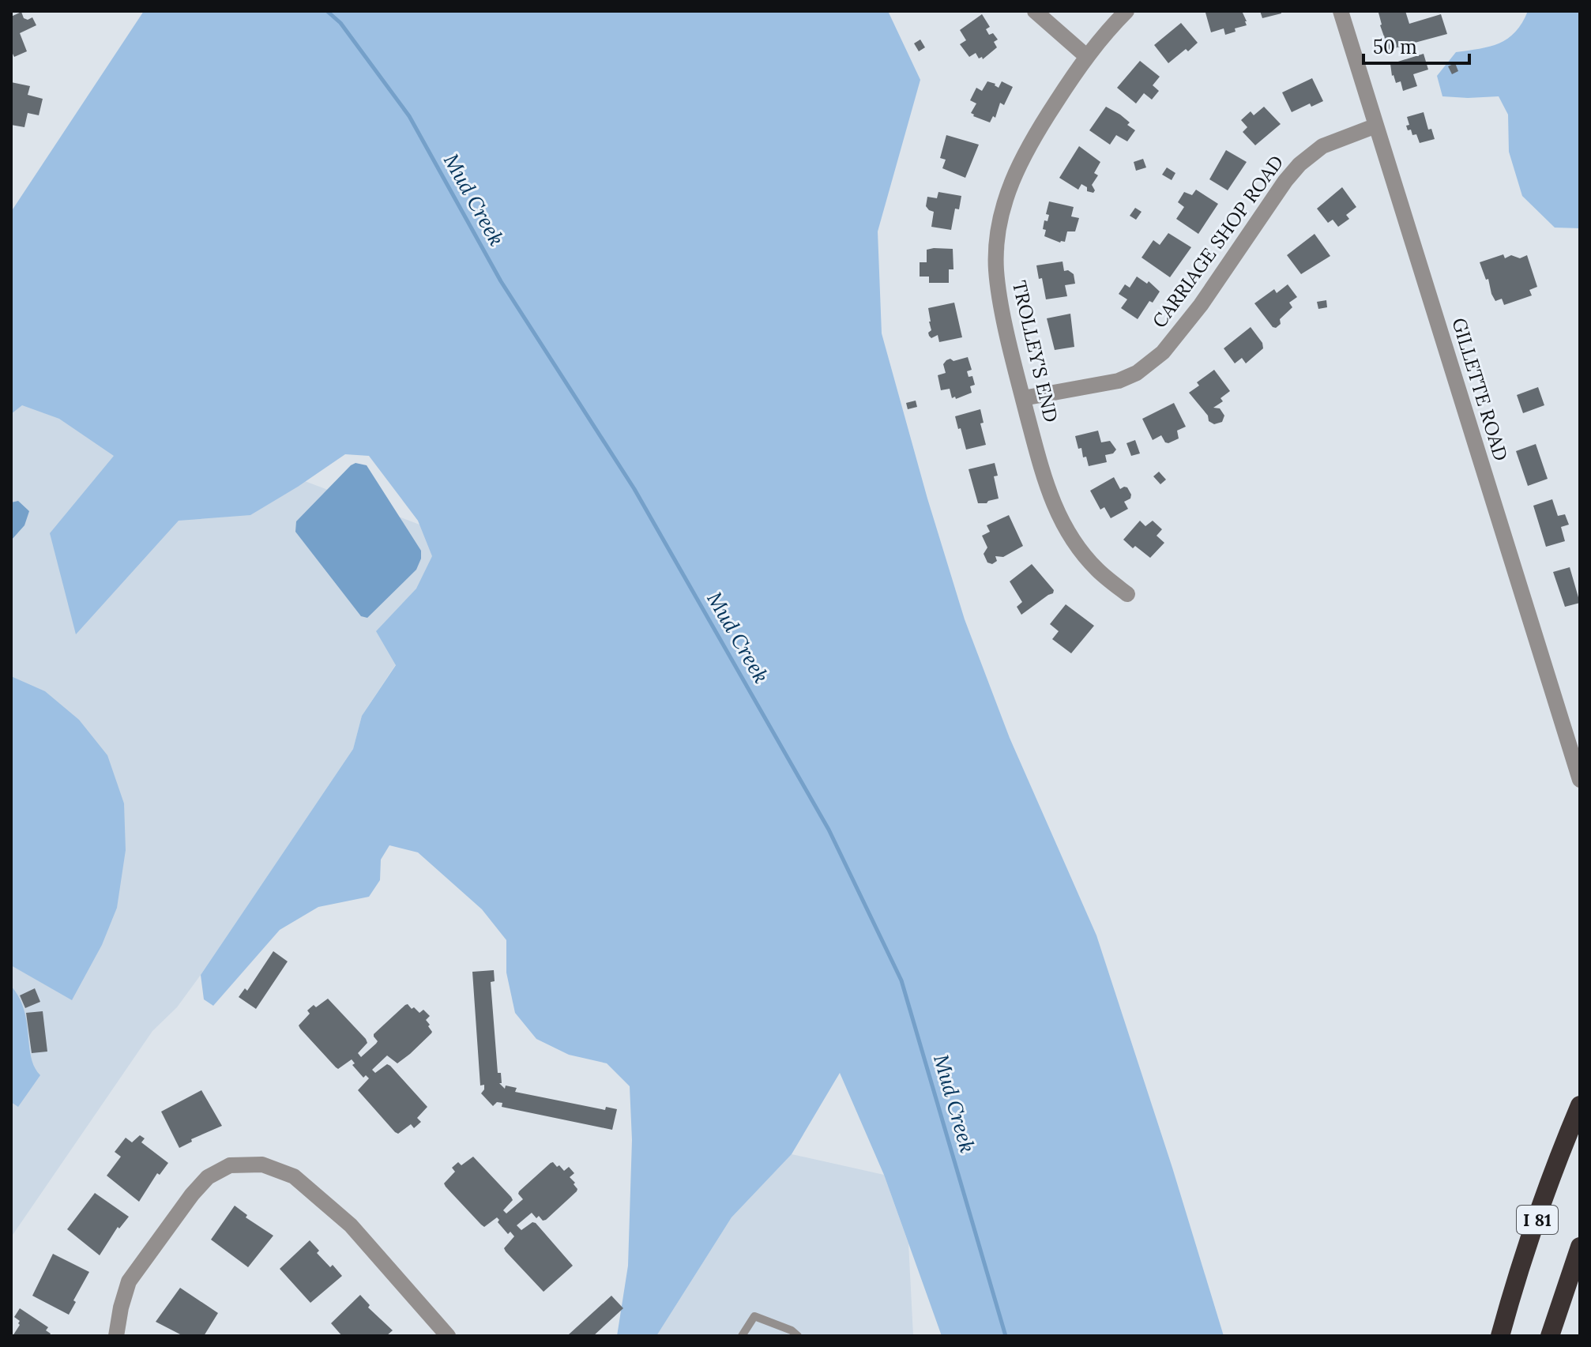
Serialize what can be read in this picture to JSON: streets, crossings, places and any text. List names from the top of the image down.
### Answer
{
  "streets": {
    "highway": ["I 81"],
    "street": ["CARRIAGE SHOP ROAD", "TROLLEY'S END", "GILLETTE ROAD"]
  },
  "crossings": [
    ["CARRIAGE SHOP ROAD", "TROLLEY'S END"],
    ["CARRIAGE SHOP ROAD", "GILLETTE ROAD"]
  ],
  "water": ["Mud Creek"],
  "scale_bar": "50 m"
}
